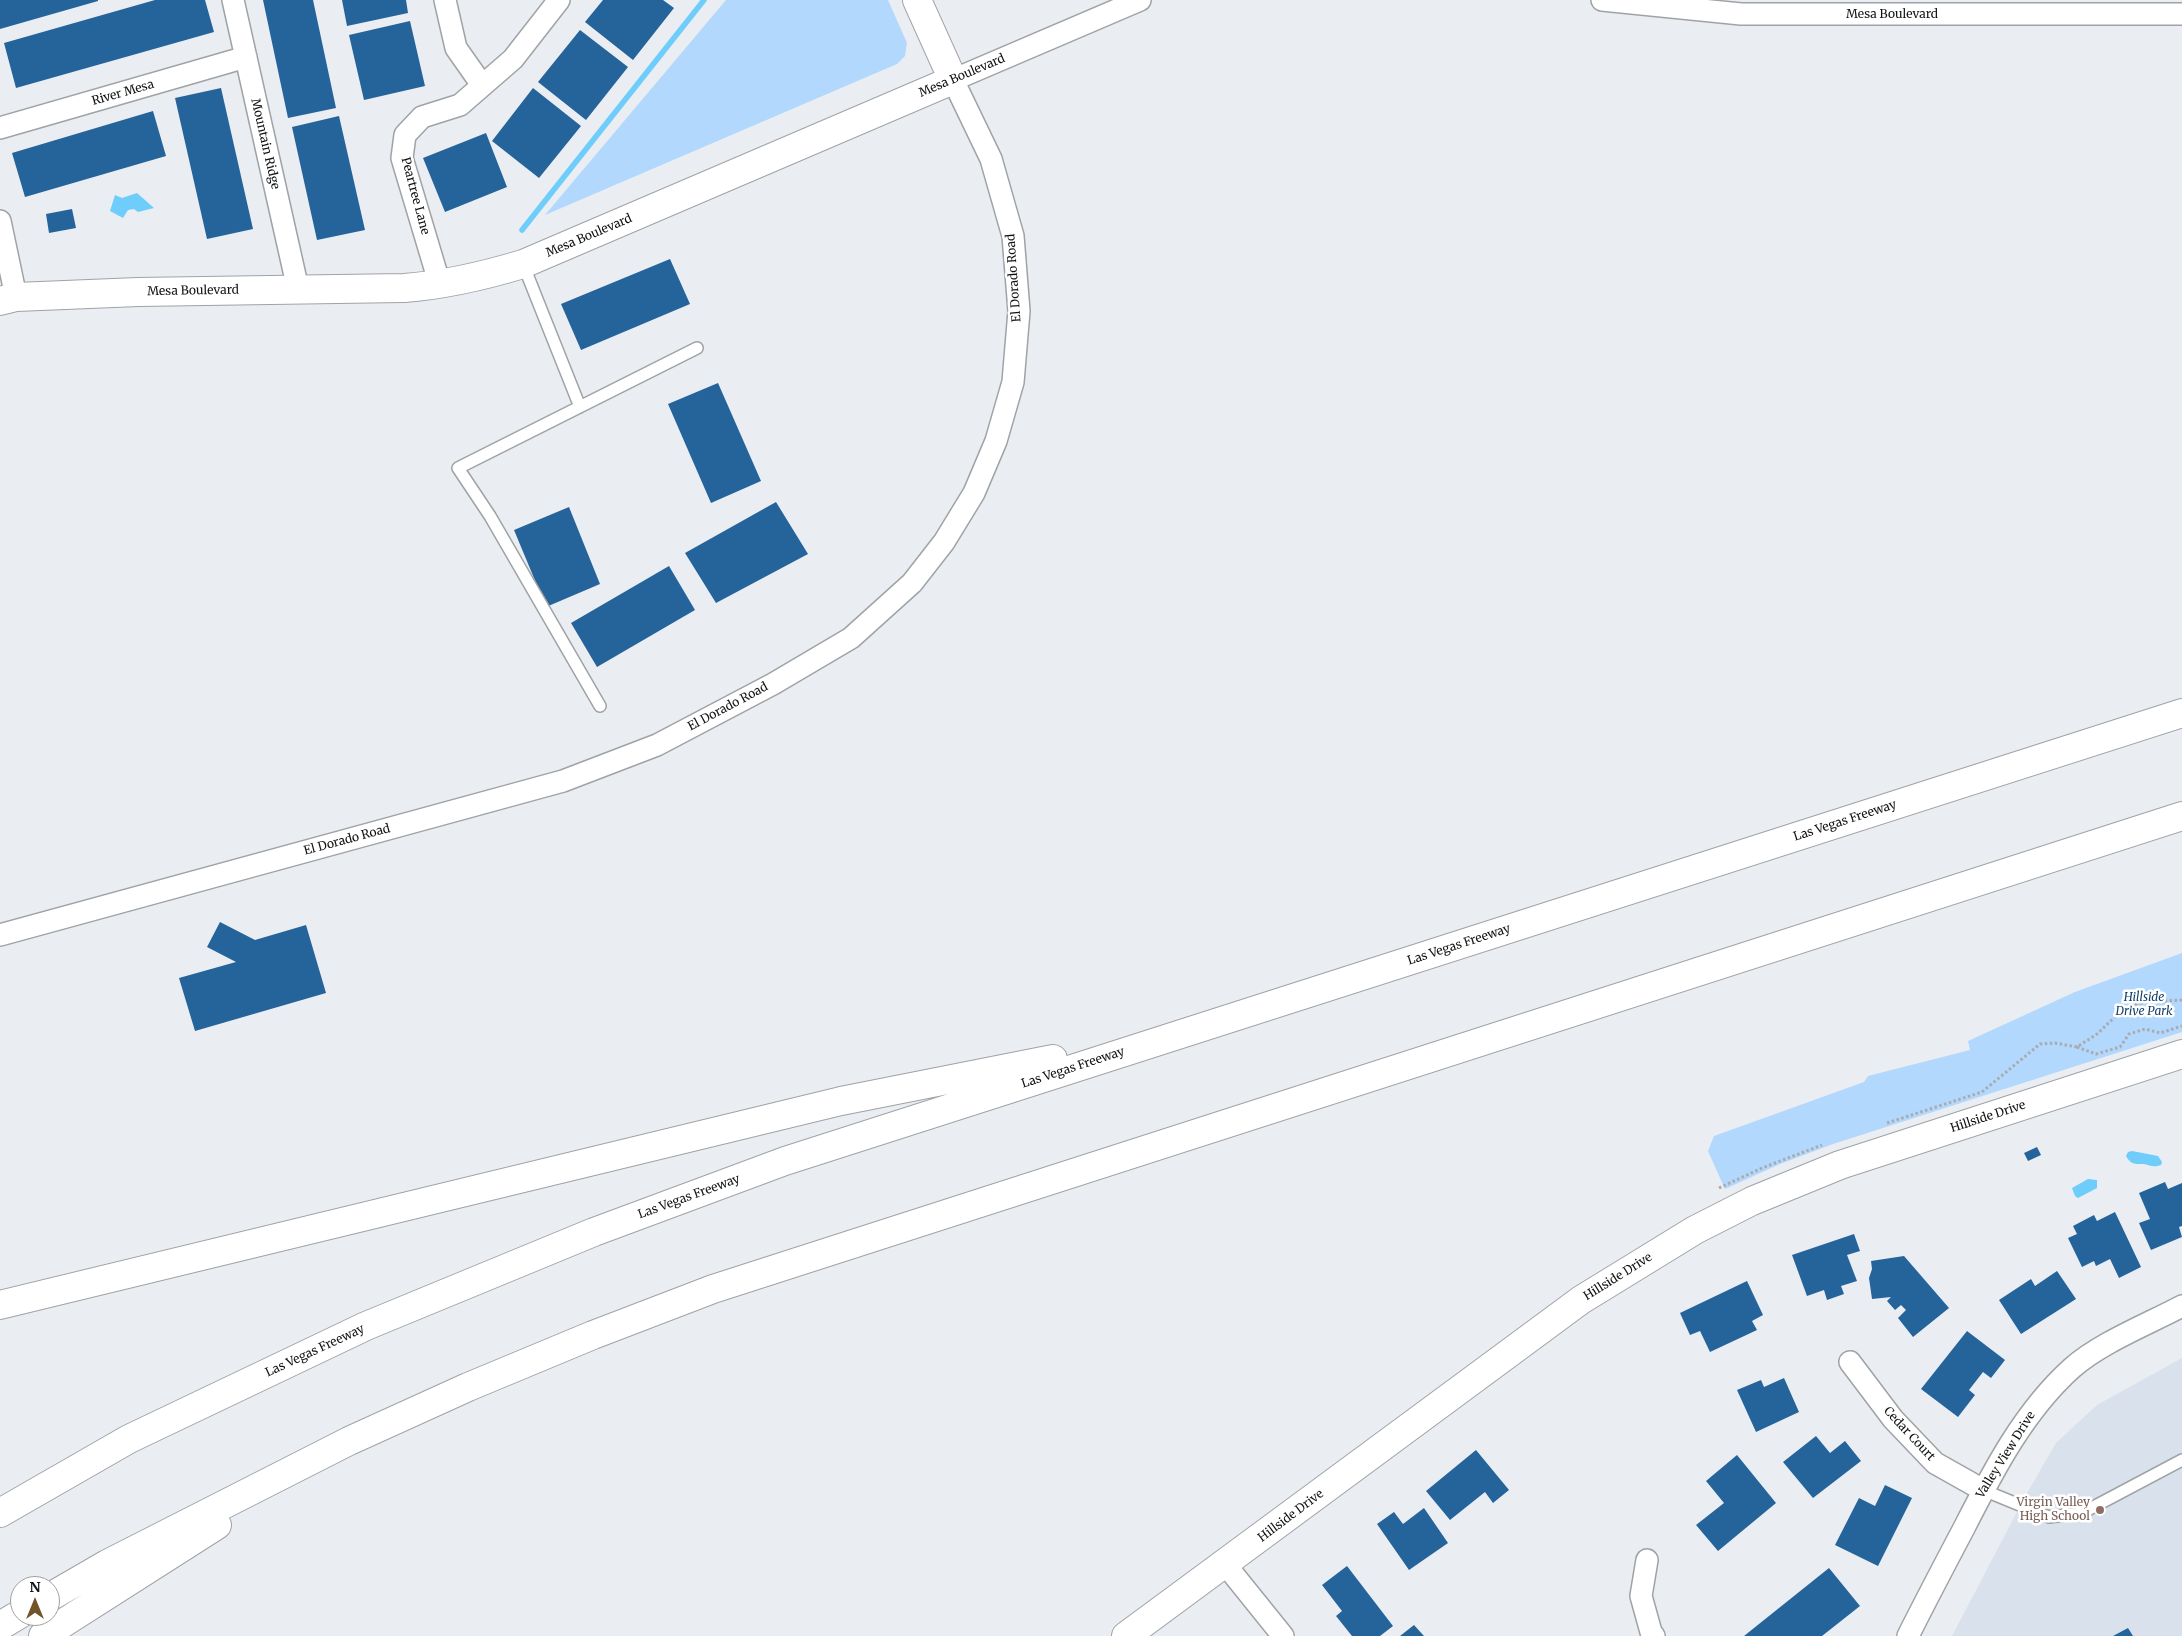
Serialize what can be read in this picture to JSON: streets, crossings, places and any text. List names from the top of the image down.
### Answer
{
  "streets": {
    "main road": ["Mesa Boulevard", "Las Vegas Freeway", "Hillside Drive"],
    "street": [
      "River Mesa",
      "Mountain Ridge",
      "Peartree Lane",
      "El Dorado Road",
      "Cedar Court",
      "Valley View Drive"
    ]
  },
  "crossings": [
    ["Mesa Boulevard", "Mountain Ridge"],
    ["Mesa Boulevard", "Peartree Lane"],
    ["Mesa Boulevard", "El Dorado Road"],
    ["River Mesa", "Mountain Ridge"],
    ["Cedar Court", "Valley View Drive"]
  ],
  "parks": ["Hillside Drive Park"],
  "places": ["Virgin Valley High School"],
  "north": "top"
}
